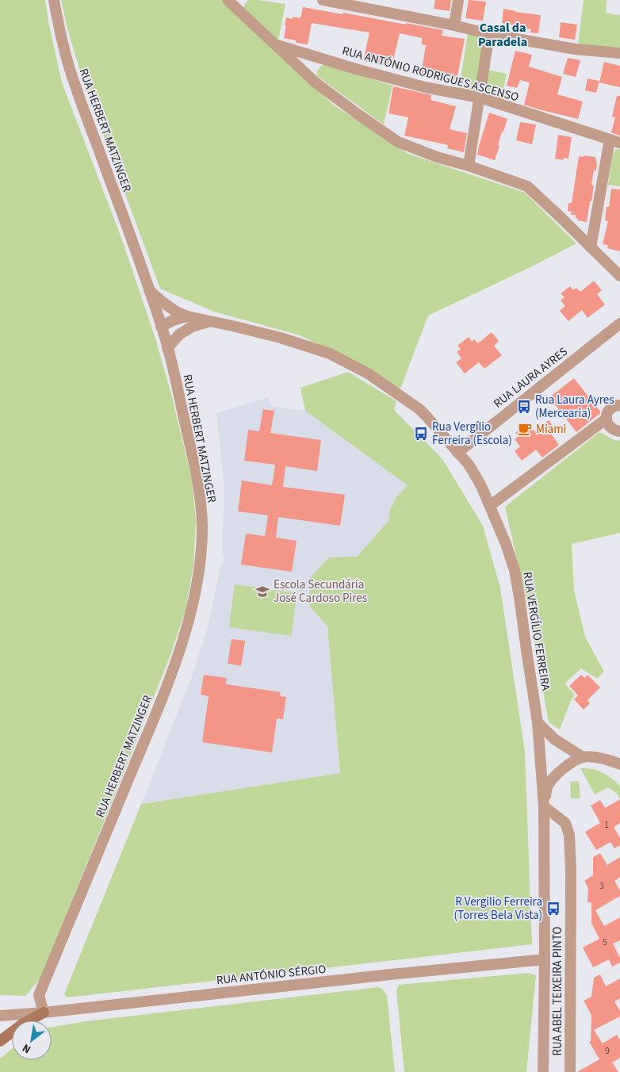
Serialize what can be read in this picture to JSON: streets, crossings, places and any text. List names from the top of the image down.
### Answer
{
  "streets": {
    "street": [
      "RUA ANTÓNIO RODRIGUES ASCENSO",
      "RUA HERBERT MATZINGER",
      "RUA LAURA AYRES",
      "RUA VERGÍLIO FERREIRA",
      "RUA ANTÓNIO SÉRGIO",
      "RUA ABEL TEIXEIRA PINTO"
    ]
  },
  "crossings": [
    ["RUA HERBERT MATZINGER", "RUA VERGÍLIO FERREIRA"],
    ["RUA HERBERT MATZINGER", "RUA ANTÓNIO SÉRGIO"],
    ["RUA LAURA AYRES", "RUA VERGÍLIO FERREIRA"],
    ["RUA VERGÍLIO FERREIRA", "RUA ABEL TEIXEIRA PINTO"],
    ["RUA ANTÓNIO SÉRGIO", "RUA ABEL TEIXEIRA PINTO"]
  ],
  "districts": ["Casal da Paradela"],
  "places": {
    "bus stop": ["Rua Laura Ayres (Mercearia)", "Rua Vergílio Ferreira (Escola)", "R Vergilio Ferreira (Torres Bela Vista)"],
    "cafe": ["Miami"],
    "school or university": ["Escola Secundária José Cardoso Pires"]
  },
  "house_numbers": [
    "1",
    "3",
    "5",
    "9"
  ],
  "north": "bottom left"
}
